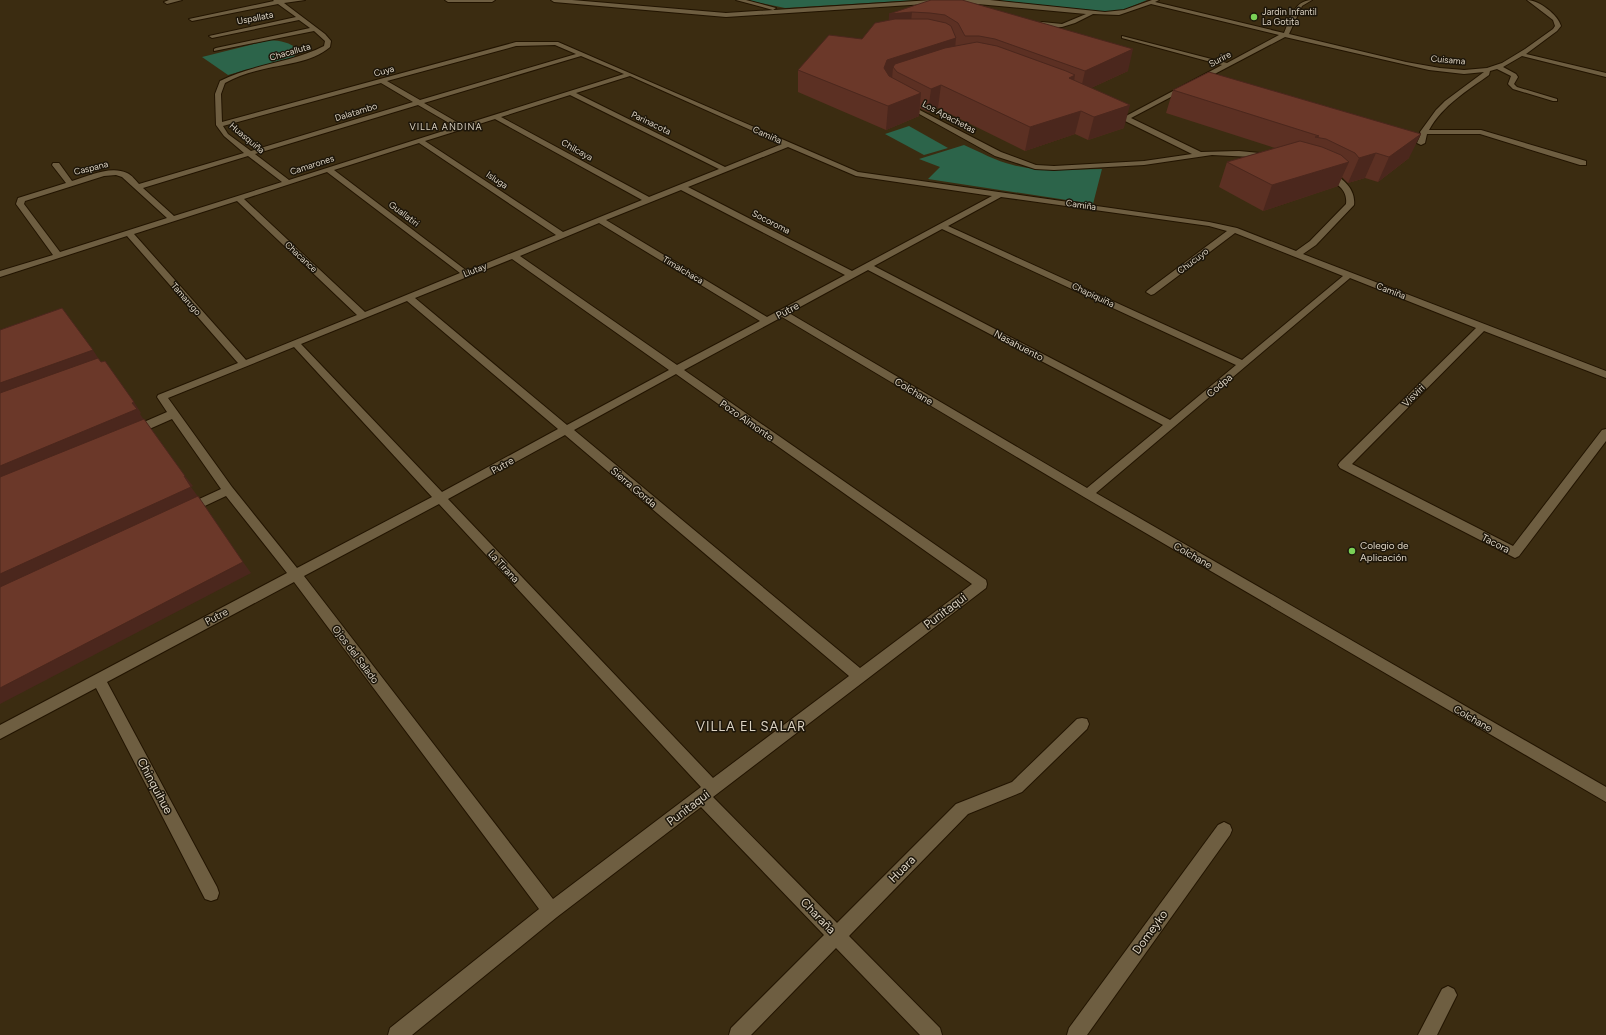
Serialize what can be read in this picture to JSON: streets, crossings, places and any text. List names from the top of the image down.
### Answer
{
  "streets": {
    "street": [
      "Uspallata",
      "Chacalluta",
      "Surire",
      "Cuisama",
      "Cuya",
      "Dalatambo",
      "Los Apachetas",
      "Parinacota",
      "Camiña",
      "Huasquiña",
      "Chilcaya",
      "Camarones",
      "Caspana",
      "Isluga",
      "Guallatiri",
      "Socoroma",
      "Chacance",
      "Chucuyo",
      "Llutay",
      "Timalchaca",
      "Chapiquiña",
      "Tamarugo",
      "Putre",
      "Nasahuento",
      "Codpa",
      "Colchane",
      "Visviri",
      "Pozo Almonte",
      "Sierra Gorda",
      "Tacora",
      "La Tirana",
      "Punitaqui",
      "Ojos del Salado",
      "Chinquihue",
      "Huara",
      "Charaña",
      "Domeyko"
    ]
  },
  "crossings": [
    ["Uspallata", "Chacalluta"],
    ["Chacalluta", "Huasquiña"],
    ["Surire", "Cuisama"],
    ["Cuya", "Camiña"],
    ["Cuya", "Huasquiña"],
    ["Dalatambo", "Camiña"],
    ["Dalatambo", "Huasquiña"],
    ["Dalatambo", "Caspana"],
    ["Parinacota", "Camarones"],
    ["Parinacota", "Llutay"],
    ["Camiña", "Camarones"],
    ["Camiña", "Chucuyo"],
    ["Camiña", "Llutay"],
    ["Camiña", "Putre"],
    ["Camiña", "Codpa"],
    ["Camiña", "Visviri"],
    ["Huasquiña", "Camarones"],
    ["Chilcaya", "Camarones"],
    ["Chilcaya", "Llutay"],
    ["Camarones", "Caspana"],
    ["Camarones", "Isluga"],
    ["Camarones", "Guallatiri"],
    ["Camarones", "Chacance"],
    ["Camarones", "Tamarugo"],
    ["Isluga", "Llutay"],
    ["Guallatiri", "Llutay"],
    ["Socoroma", "Llutay"],
    ["Socoroma", "Putre"],
    ["Chacance", "Llutay"],
    ["Llutay", "Timalchaca"],
    ["Llutay", "Tamarugo"],
    ["Llutay", "Pozo Almonte"],
    ["Llutay", "Sierra Gorda"],
    ["Llutay", "La Tirana"],
    ["Llutay", "Ojos del Salado"],
    ["Timalchaca", "Putre"],
    ["Chapiquiña", "Putre"],
    ["Chapiquiña", "Codpa"],
    ["Putre", "Nasahuento"],
    ["Putre", "Colchane"],
    ["Putre", "Pozo Almonte"],
    ["Putre", "Sierra Gorda"],
    ["Putre", "La Tirana"],
    ["Putre", "Ojos del Salado"],
    ["Putre", "Chinquihue"],
    ["Nasahuento", "Codpa"],
    ["Codpa", "Colchane"],
    ["Visviri", "Tacora"],
    ["Pozo Almonte", "Punitaqui"],
    ["Sierra Gorda", "Punitaqui"],
    ["La Tirana", "Punitaqui"],
    ["La Tirana", "Charaña"],
    ["Punitaqui", "Ojos del Salado"],
    ["Punitaqui", "Charaña"],
    ["Huara", "Charaña"]
  ],
  "districts": ["VILLA ANDINA", "VILLA EL SALAR"],
  "places": ["Jardin Infantil La Gotita", "Colegio de Aplicación"]
}
